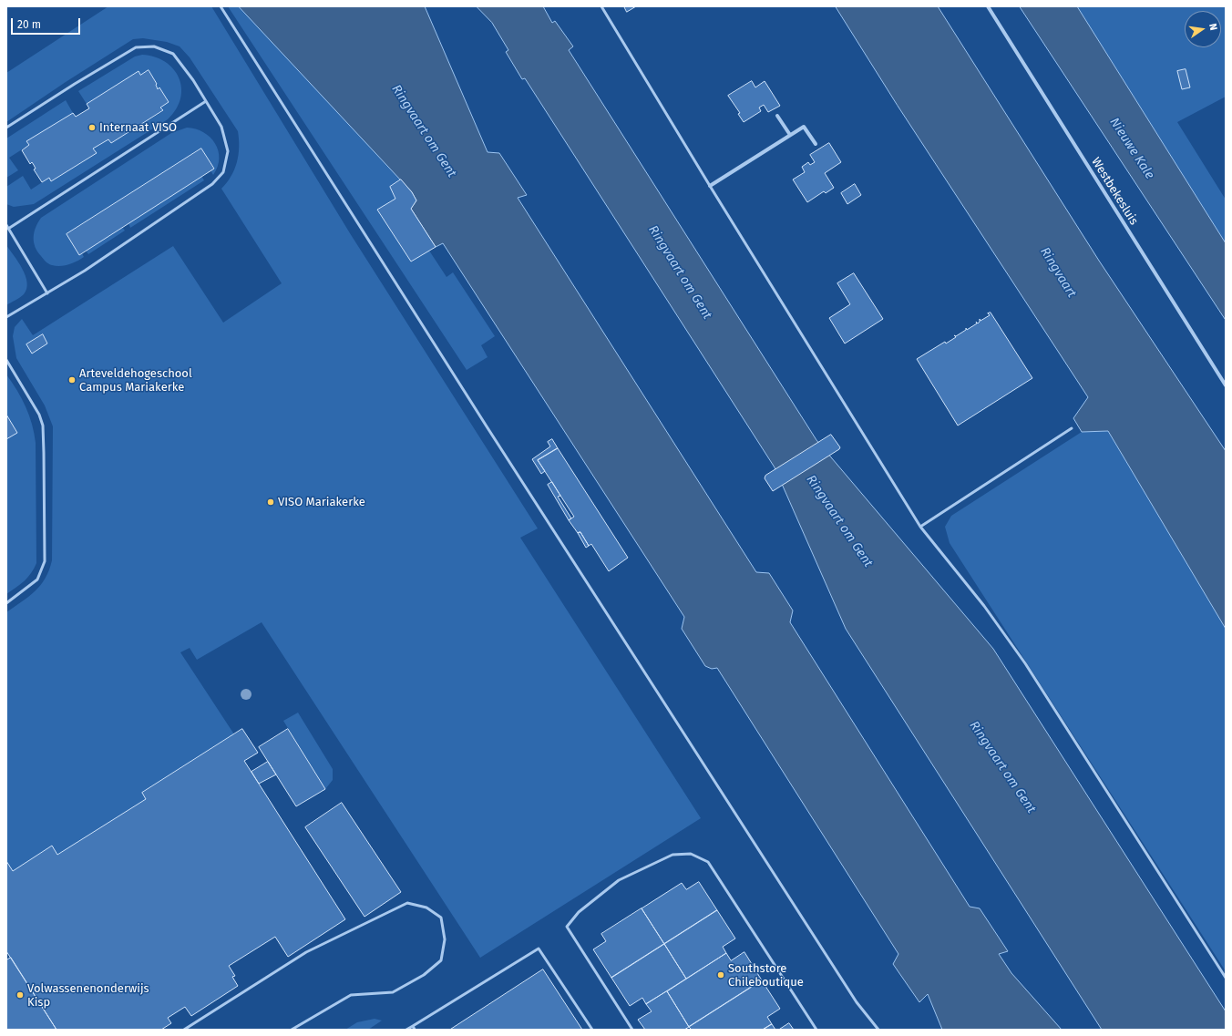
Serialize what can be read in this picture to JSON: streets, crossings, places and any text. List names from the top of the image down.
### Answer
{
  "streets": {
    "street": ["Westbekesluis"]
  },
  "water": ["Ringvaart om Gent", "Nieuwe Kale", "Ringvaart"],
  "places": [
    "Internaat VISO",
    "Arteveldehogeschool Campus Mariakerke",
    "VISO Mariakerke",
    "Southstore Chileboutique",
    "Volwassenenonderwijs Kisp"
  ],
  "scale_bar": "20 m",
  "north": "right"
}
